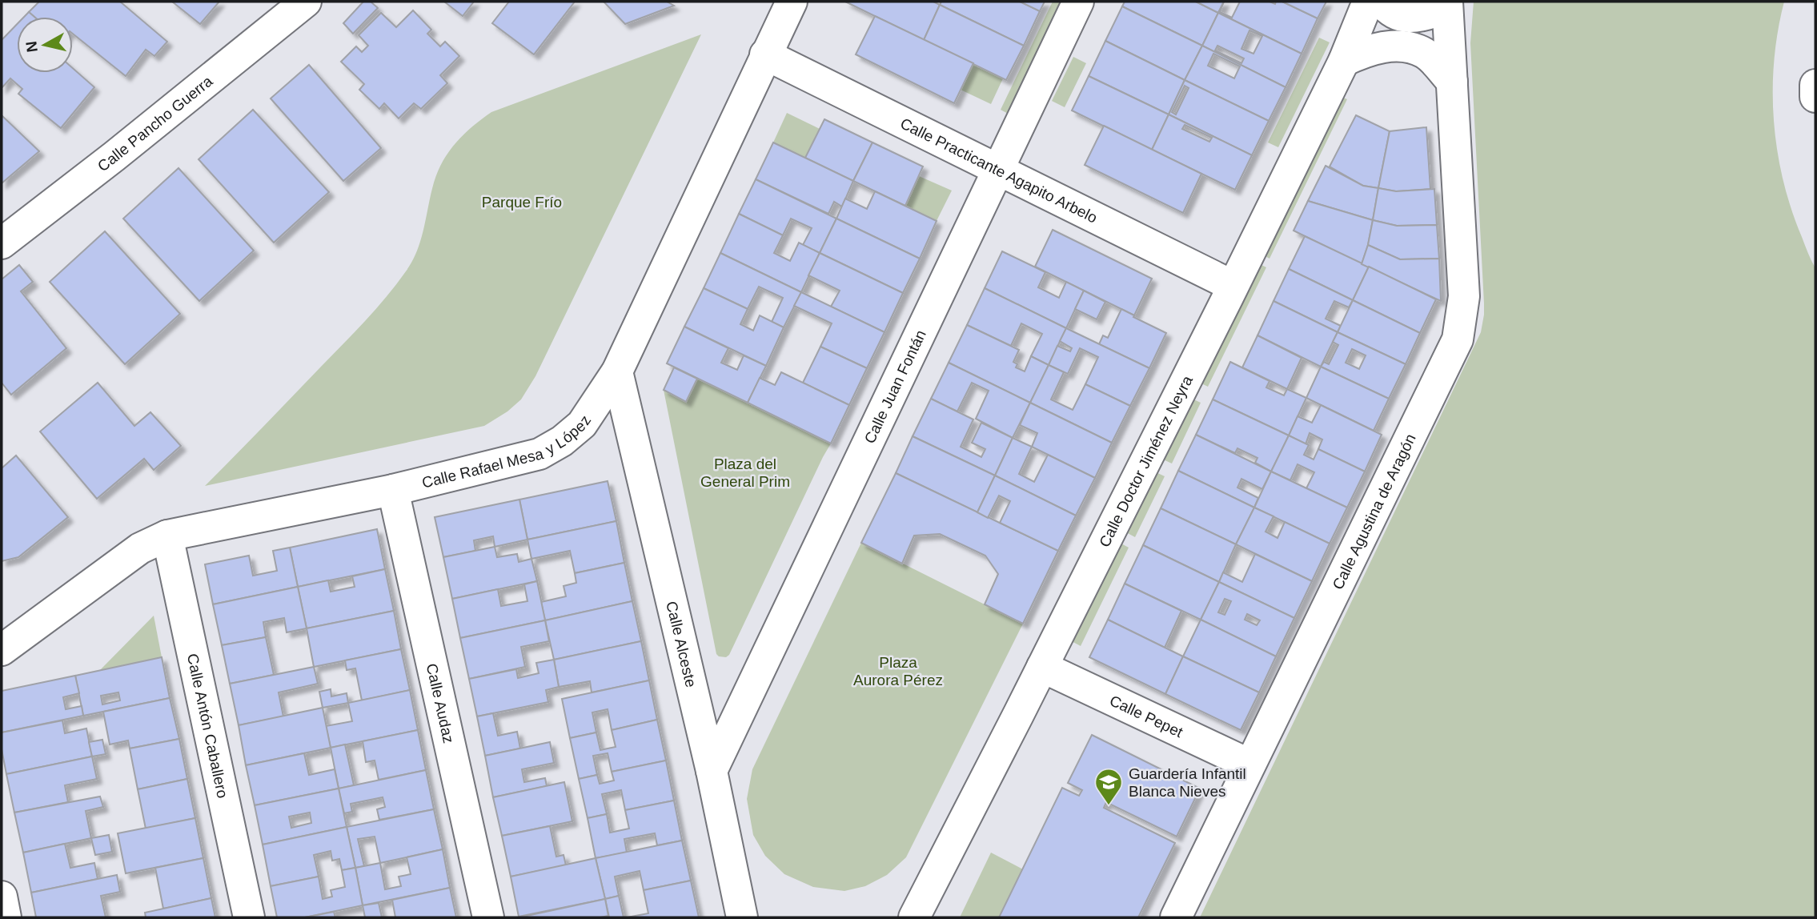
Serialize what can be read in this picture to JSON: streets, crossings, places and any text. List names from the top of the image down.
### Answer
{
  "streets": {
    "street": [
      "Calle Pancho Guerra",
      "Calle Practicante Agapito Arbelo",
      "Calle Juan Fontán",
      "Calle Rafael Mesa y López",
      "Calle Doctor Jiménez Neyra",
      "Calle Agustina de Aragón",
      "Calle Alceste",
      "Calle Audaz",
      "Calle Pepet",
      "Calle Antón Caballero"
    ]
  },
  "crossings": [
    ["Calle Practicante Agapito Arbelo", "Calle Juan Fontán"],
    ["Calle Practicante Agapito Arbelo", "Calle Rafael Mesa y López"],
    ["Calle Practicante Agapito Arbelo", "Calle Doctor Jiménez Neyra"],
    ["Calle Juan Fontán", "Calle Alceste"],
    ["Calle Rafael Mesa y López", "Calle Alceste"],
    ["Calle Rafael Mesa y López", "Calle Audaz"],
    ["Calle Rafael Mesa y López", "Calle Antón Caballero"],
    ["Calle Doctor Jiménez Neyra", "Calle Pepet"],
    ["Calle Agustina de Aragón", "Calle Pepet"]
  ],
  "parks": ["Parque Frío", "Plaza del General Prim", "Plaza Aurora Pérez"],
  "places": {
    "school or university": ["Guardería Infantil Blanca Nieves"]
  },
  "north": "left"
}
